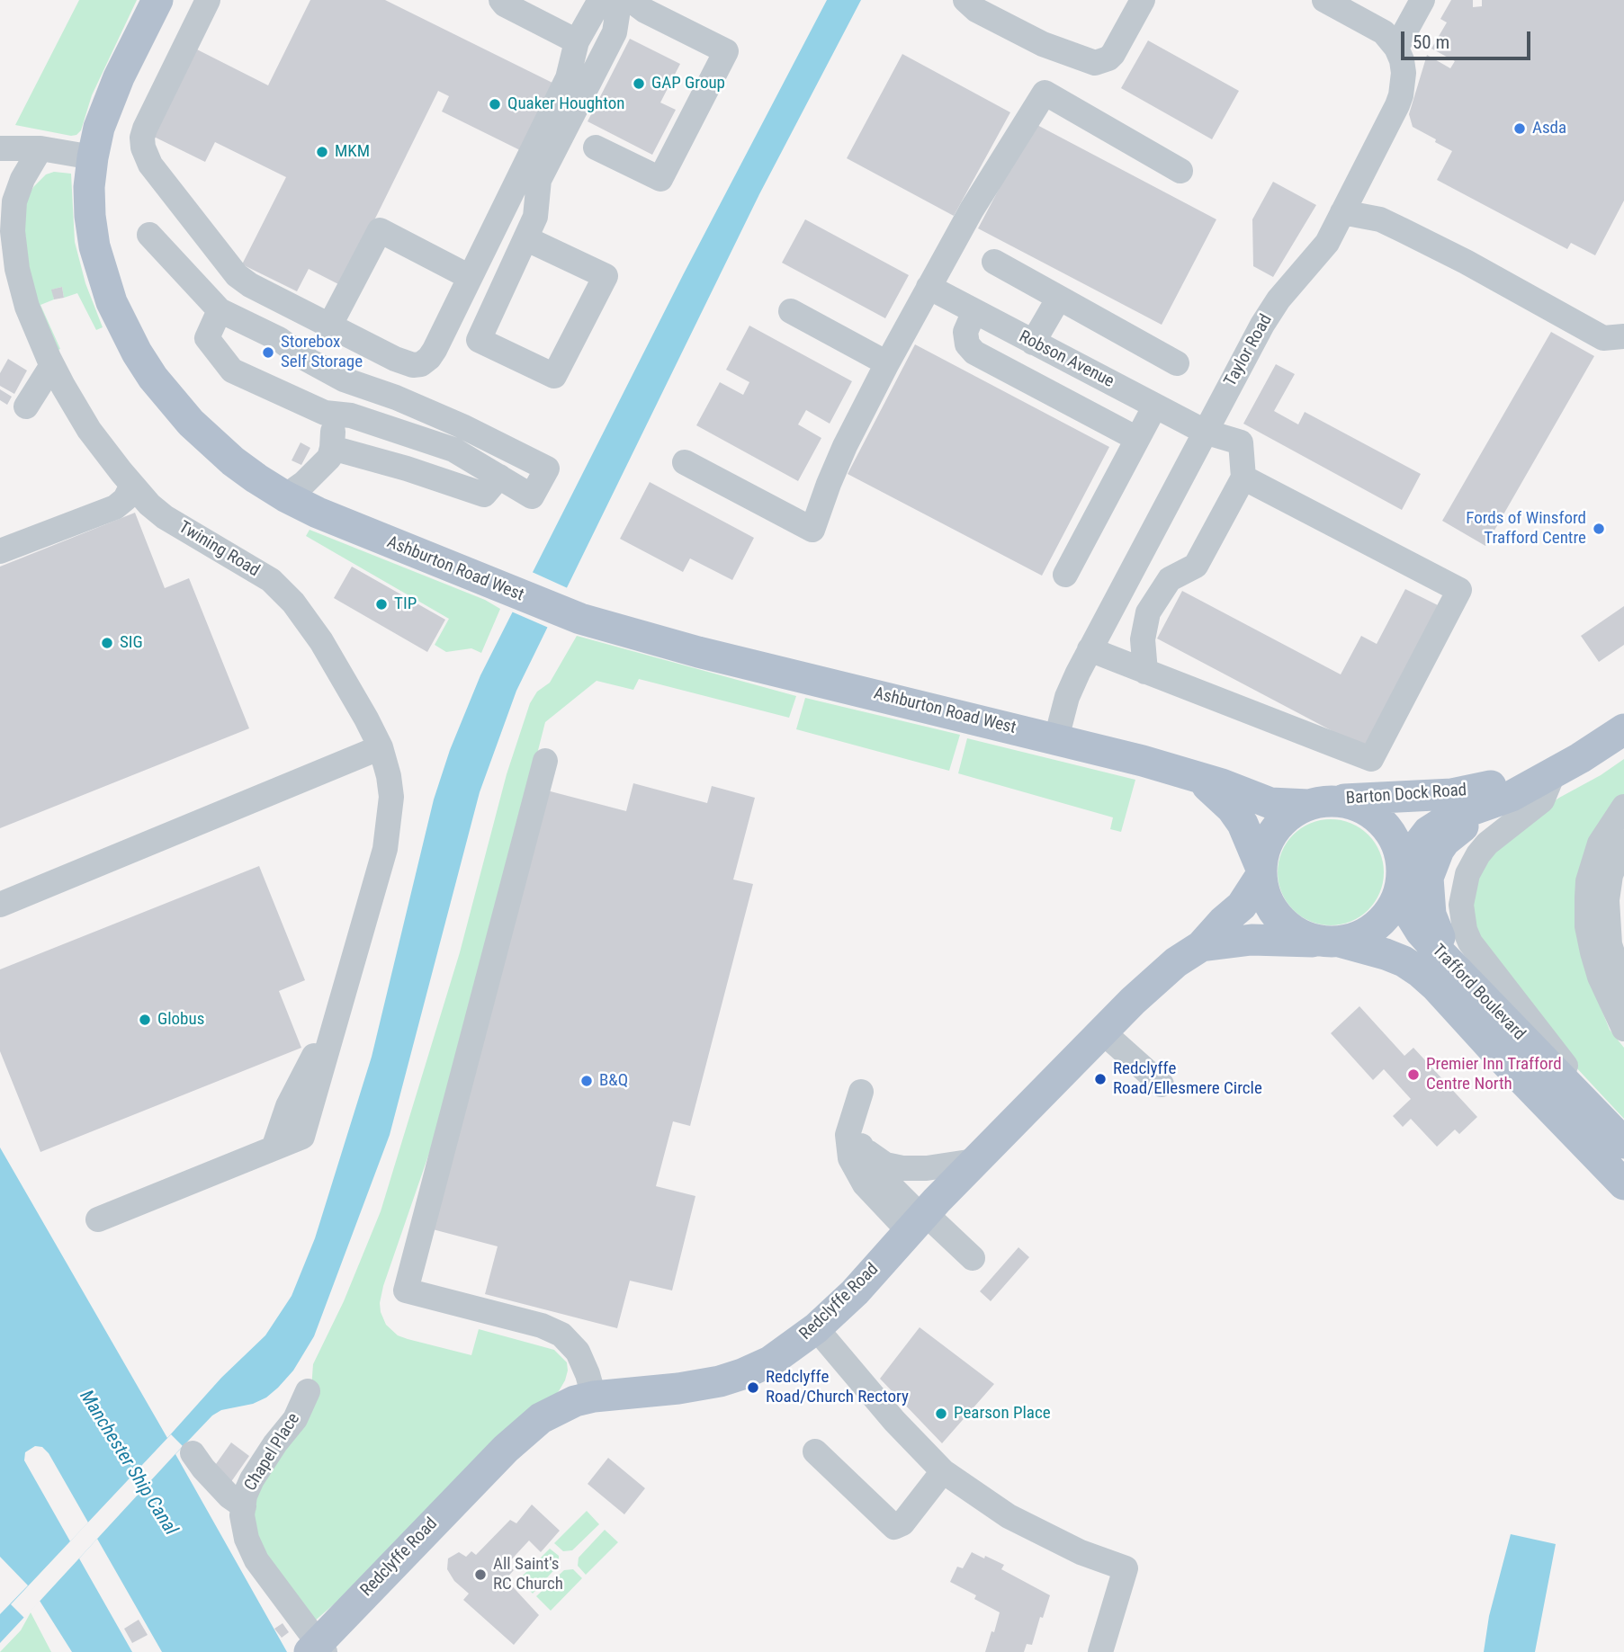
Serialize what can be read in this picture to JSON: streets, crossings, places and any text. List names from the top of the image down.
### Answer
{
  "streets": {
    "main road": [
      "Ashburton Road West",
      "Barton Dock Road",
      "Trafford Boulevard",
      "Redclyffe Road"
    ],
    "street": [
      "Taylor Road",
      "Robson Avenue",
      "Twining Road",
      "Chapel Place"
    ]
  },
  "crossings": [
    ["Taylor Road", "Robson Avenue"],
    ["Taylor Road", "Ashburton Road West"],
    ["Ashburton Road West", "Barton Dock Road"],
    ["Ashburton Road West", "Trafford Boulevard"],
    ["Ashburton Road West", "Redclyffe Road"],
    ["Barton Dock Road", "Trafford Boulevard"],
    ["Barton Dock Road", "Redclyffe Road"],
    ["Trafford Boulevard", "Redclyffe Road"],
    ["Redclyffe Road", "Chapel Place"]
  ],
  "water": ["Manchester Ship Canal"],
  "places": [
    "GAP Group",
    "Quaker Houghton",
    "Asda",
    "MKM",
    "Storebox Self Storage",
    "Fords of Winsford Trafford Centre",
    "TIP",
    "SIG",
    "Globus",
    "Premier Inn Trafford Centre North",
    "Redclyffe Road/Ellesmere Circle",
    "B&Q",
    "Redclyffe Road/Church Rectory",
    "Pearson Place",
    "All Saint's RC Church"
  ],
  "scale_bar": "50 m"
}
